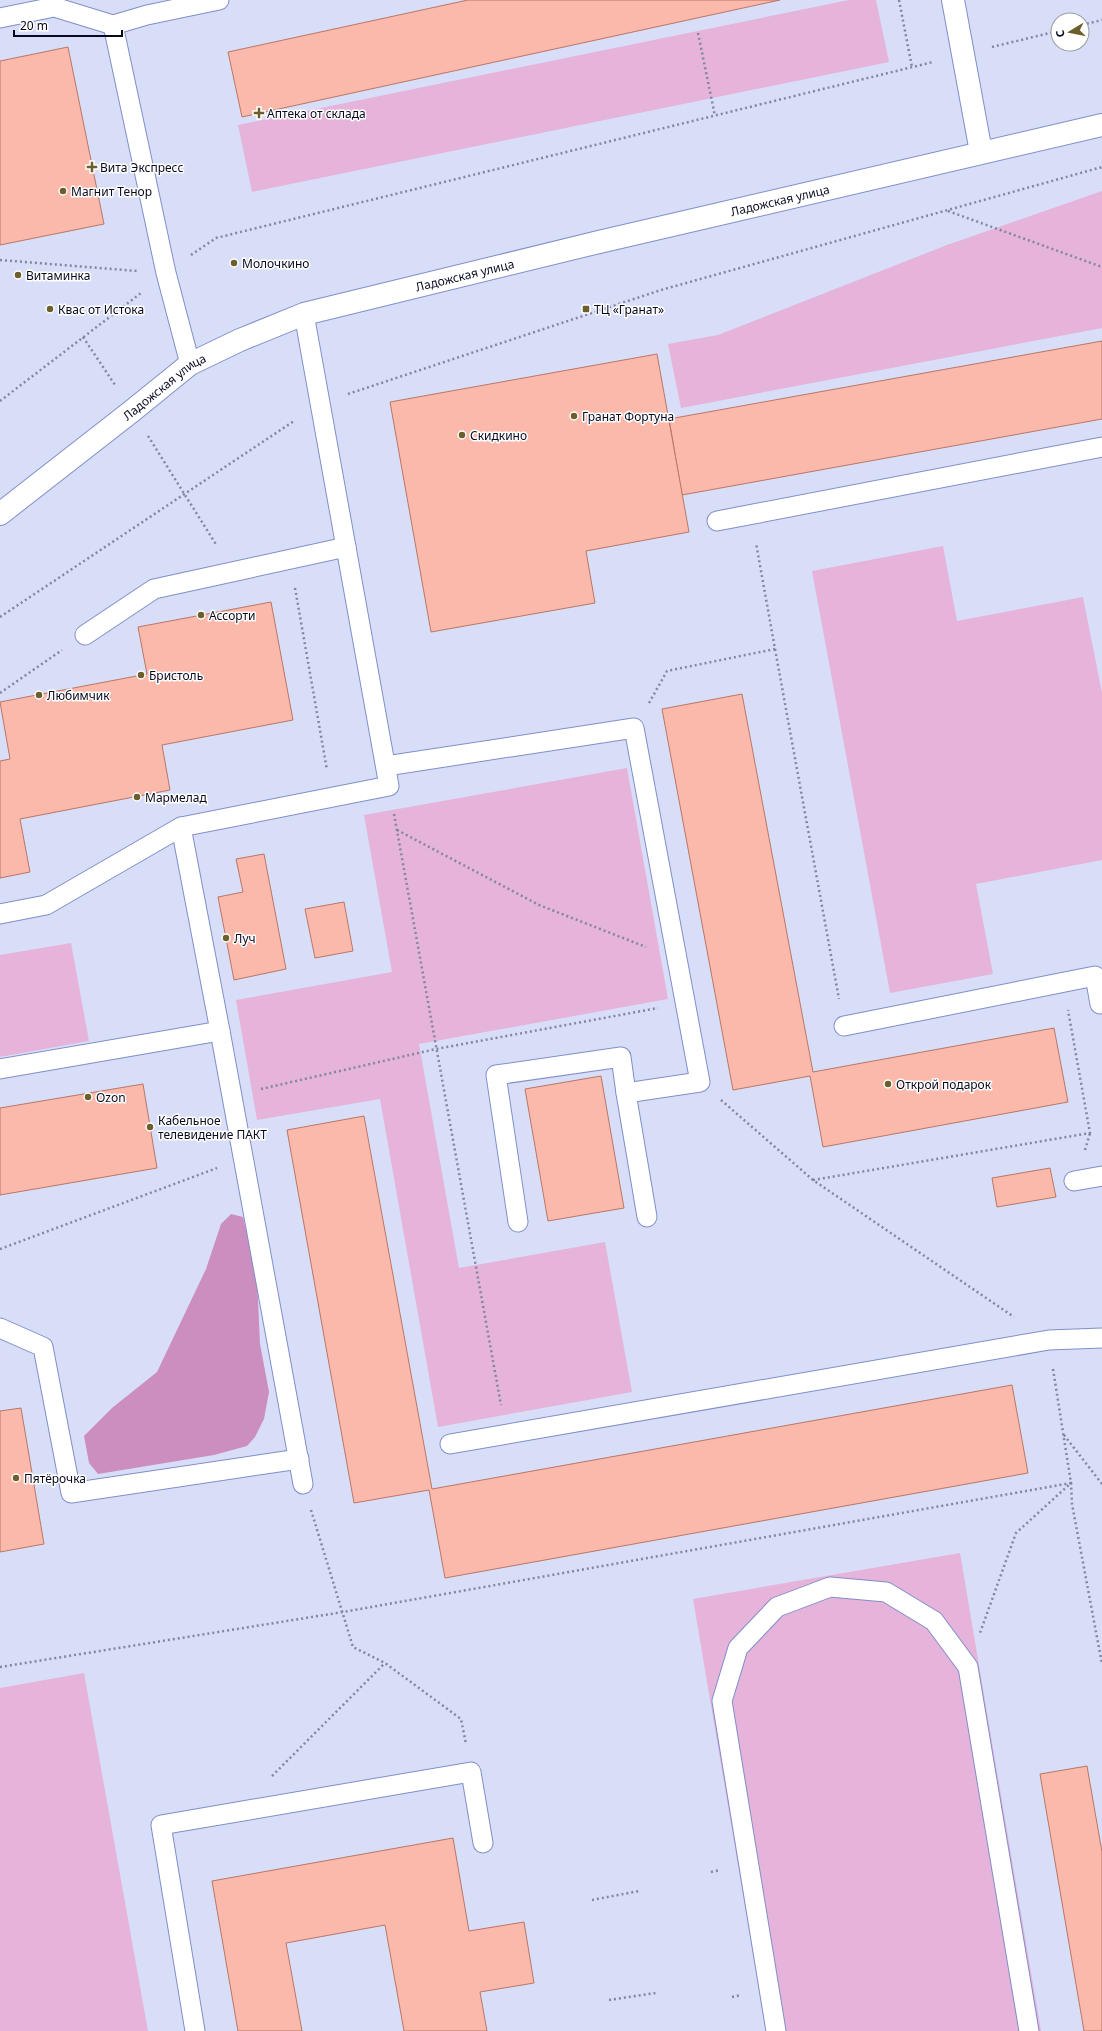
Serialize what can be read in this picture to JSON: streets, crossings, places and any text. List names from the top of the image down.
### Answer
{
  "streets": {
    "street": ["Ладожская улица"]
  },
  "places": {
    "health": ["Аптека от склада", "Вита Экспресс"],
    "other": [
      "Магнит Тенор",
      "Молочкино",
      "Витаминка",
      "Квас от Истока",
      "Гранат Фортуна",
      "Скидкино",
      "Ассорти",
      "Бристоль",
      "Любимчик",
      "Мармелад",
      "Луч",
      "Открой подарок",
      "Ozon",
      "Кабельное телевидение ПАКТ",
      "Пятёрочка"
    ],
    "transit": ["ТЦ «Гранат»"]
  },
  "scale_bar": "20 m",
  "north": "left"
}
